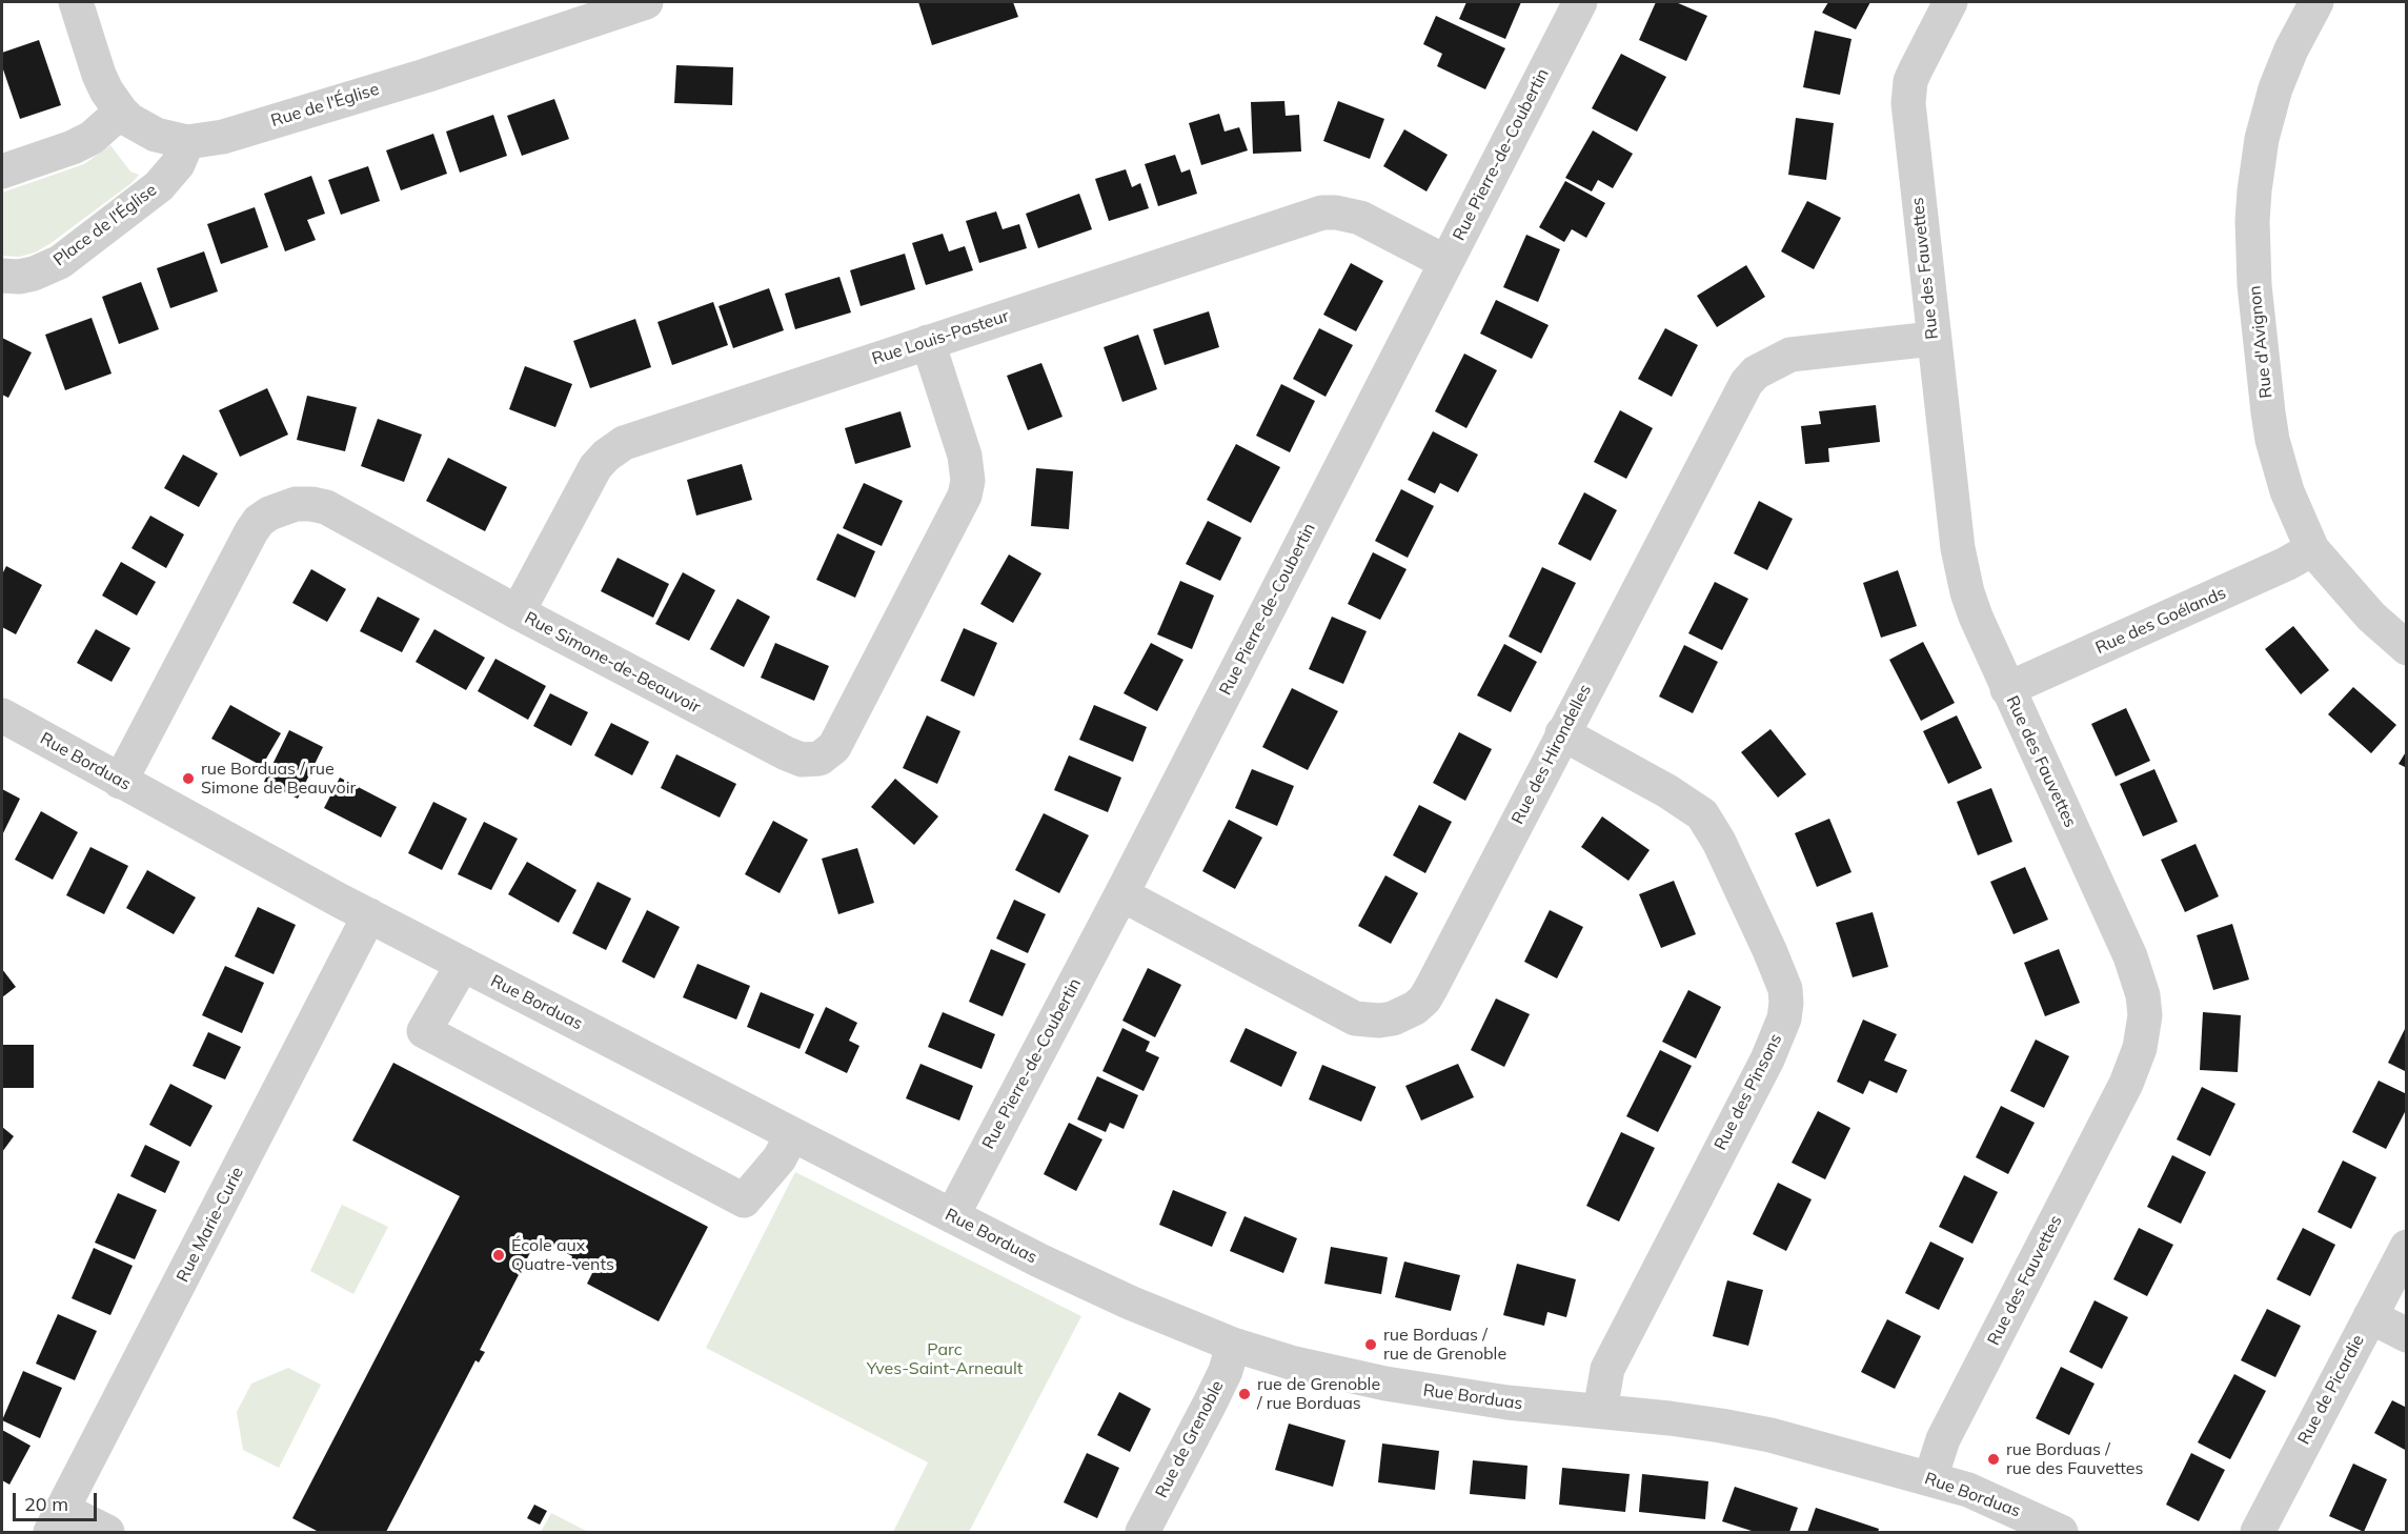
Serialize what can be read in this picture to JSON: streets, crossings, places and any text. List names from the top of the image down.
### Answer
{
  "streets": {
    "street": [
      "Rue de l'Église",
      "Rue Pierre-de-Coubertin",
      "Place de l'Église",
      "Rue des Fauvettes",
      "Rue Louis-Pasteur",
      "Rue d'Avignon",
      "Rue des Goélands",
      "Rue Simone-de-Beauvoir",
      "Rue des Hirondelles",
      "Rue Borduas",
      "Rue des Pinsons",
      "Rue Marie-Curie",
      "Rue de Picardie",
      "Rue de Grenoble"
    ]
  },
  "crossings": [
    ["Rue de l'Église", "Place de l'Église"],
    ["Rue Pierre-de-Coubertin", "Rue Louis-Pasteur"],
    ["Rue Pierre-de-Coubertin", "Rue des Hirondelles"],
    ["Rue Pierre-de-Coubertin", "Rue Borduas"],
    ["Rue des Fauvettes", "Rue des Goélands"],
    ["Rue des Fauvettes", "Rue des Hirondelles"],
    ["Rue des Fauvettes", "Rue Borduas"],
    ["Rue Louis-Pasteur", "Rue Simone-de-Beauvoir"],
    ["Rue d'Avignon", "Rue des Goélands"],
    ["Rue Simone-de-Beauvoir", "Rue Borduas"],
    ["Rue des Hirondelles", "Rue des Pinsons"],
    ["Rue Borduas", "Rue des Pinsons"],
    ["Rue Borduas", "Rue Marie-Curie"],
    ["Rue Borduas", "Rue de Grenoble"]
  ],
  "parks": ["Parc Yves-Saint-Arneault"],
  "places": [
    "rue Borduas / rue Simone de Beauvoir",
    "École aux Quatre-vents",
    "rue Borduas / rue de Grenoble",
    "rue de Grenoble / rue Borduas",
    "rue Borduas / rue des Fauvettes"
  ],
  "scale_bar": "20 m"
}
